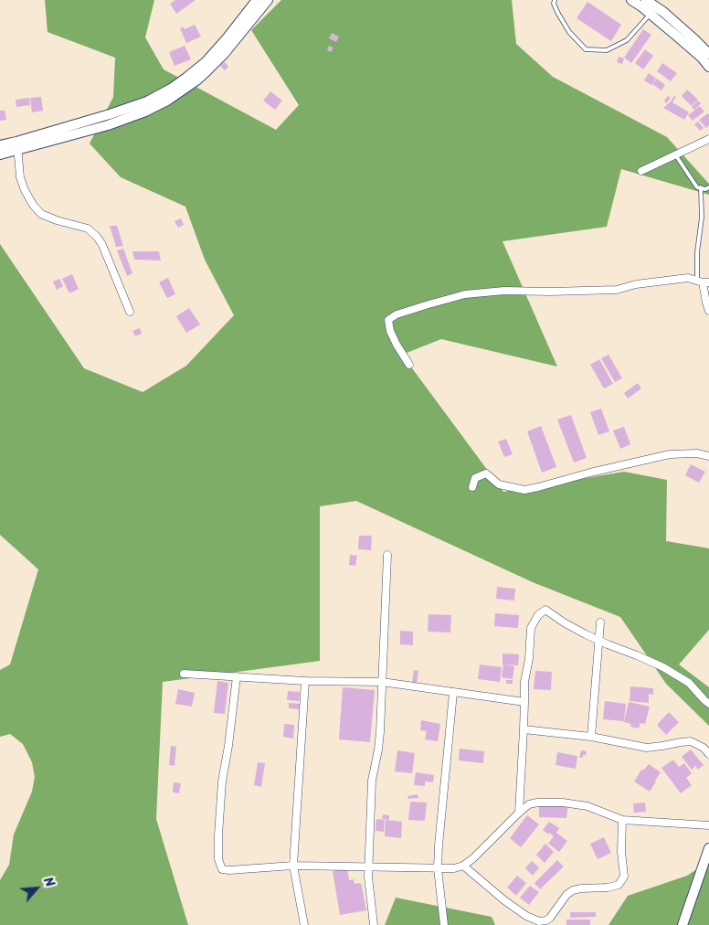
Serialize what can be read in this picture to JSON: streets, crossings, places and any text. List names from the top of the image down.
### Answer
{
  "north": "top right"
}
